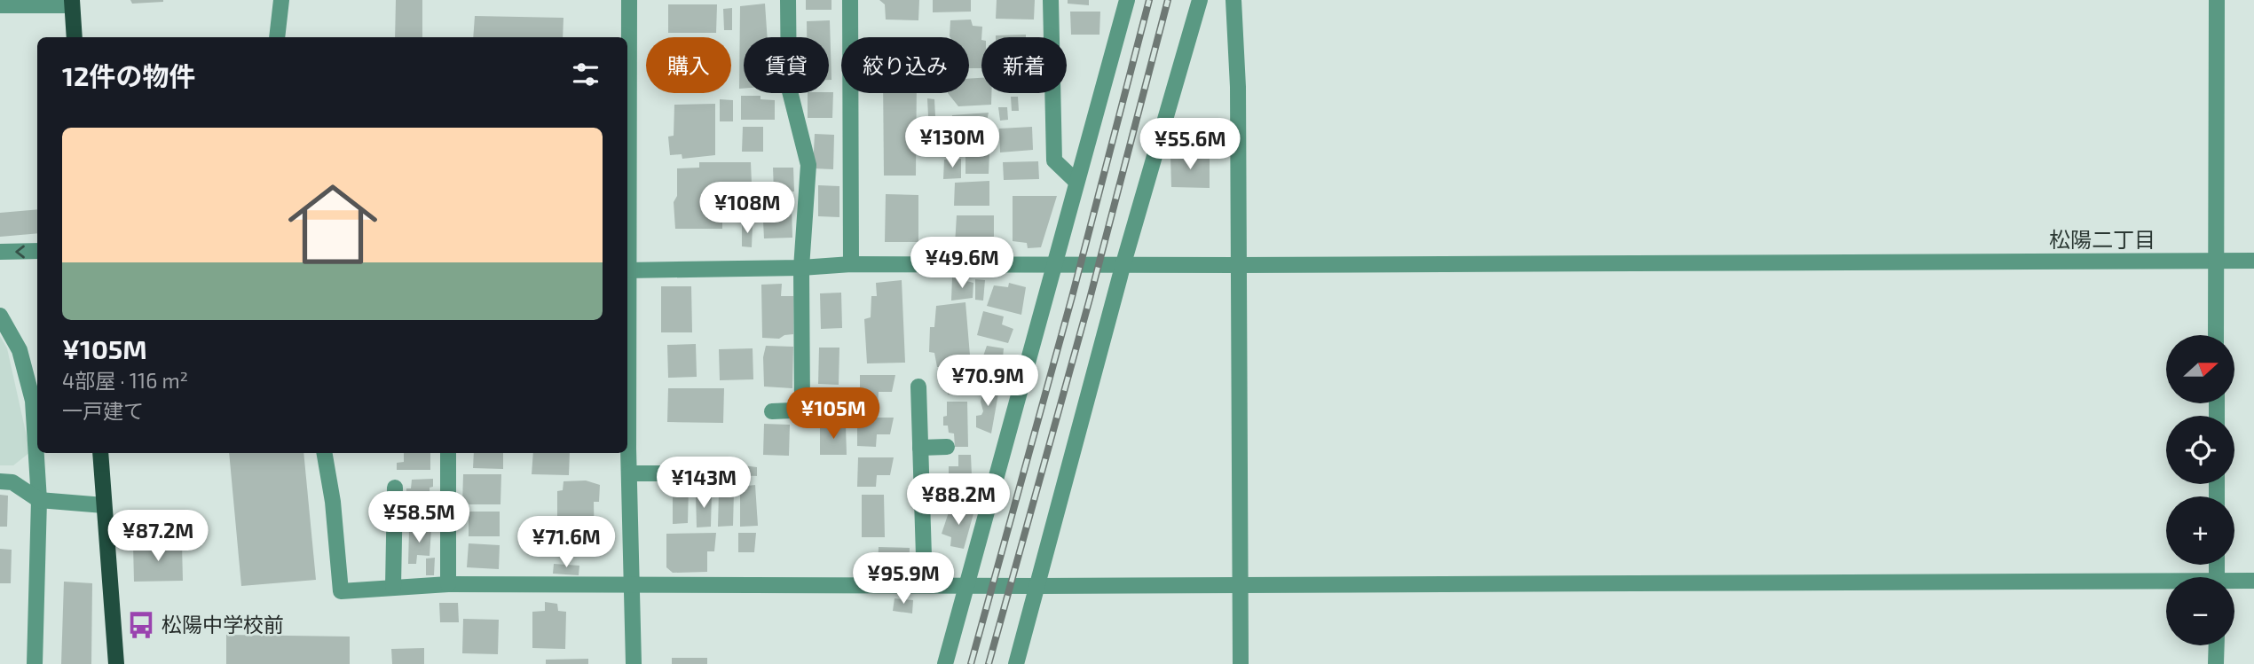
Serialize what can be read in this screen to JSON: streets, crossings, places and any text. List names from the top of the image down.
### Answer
{
  "districts": ["松陽二丁目"],
  "places": {
    "bus stop": ["松陽中学校前"]
  },
  "north": "right",
  "page": {
    "chip": [
      "購入",
      "賃貸",
      "絞り込み",
      "新着"
    ],
    "heading": "12件の物件",
    "list": [
      {
        "name": "¥105M",
        "note": "4部屋 · 116 m² · 一戸建て"
      }
    ],
    "price": [
      "¥130M",
      "¥55.6M",
      "¥108M",
      "¥49.6M",
      "¥70.9M",
      "¥105M",
      "¥143M",
      "¥88.2M",
      "¥58.5M",
      "¥87.2M",
      "¥71.6M",
      "¥95.9M"
    ],
    "map_buttons": ["+", "−"]
  }
}
